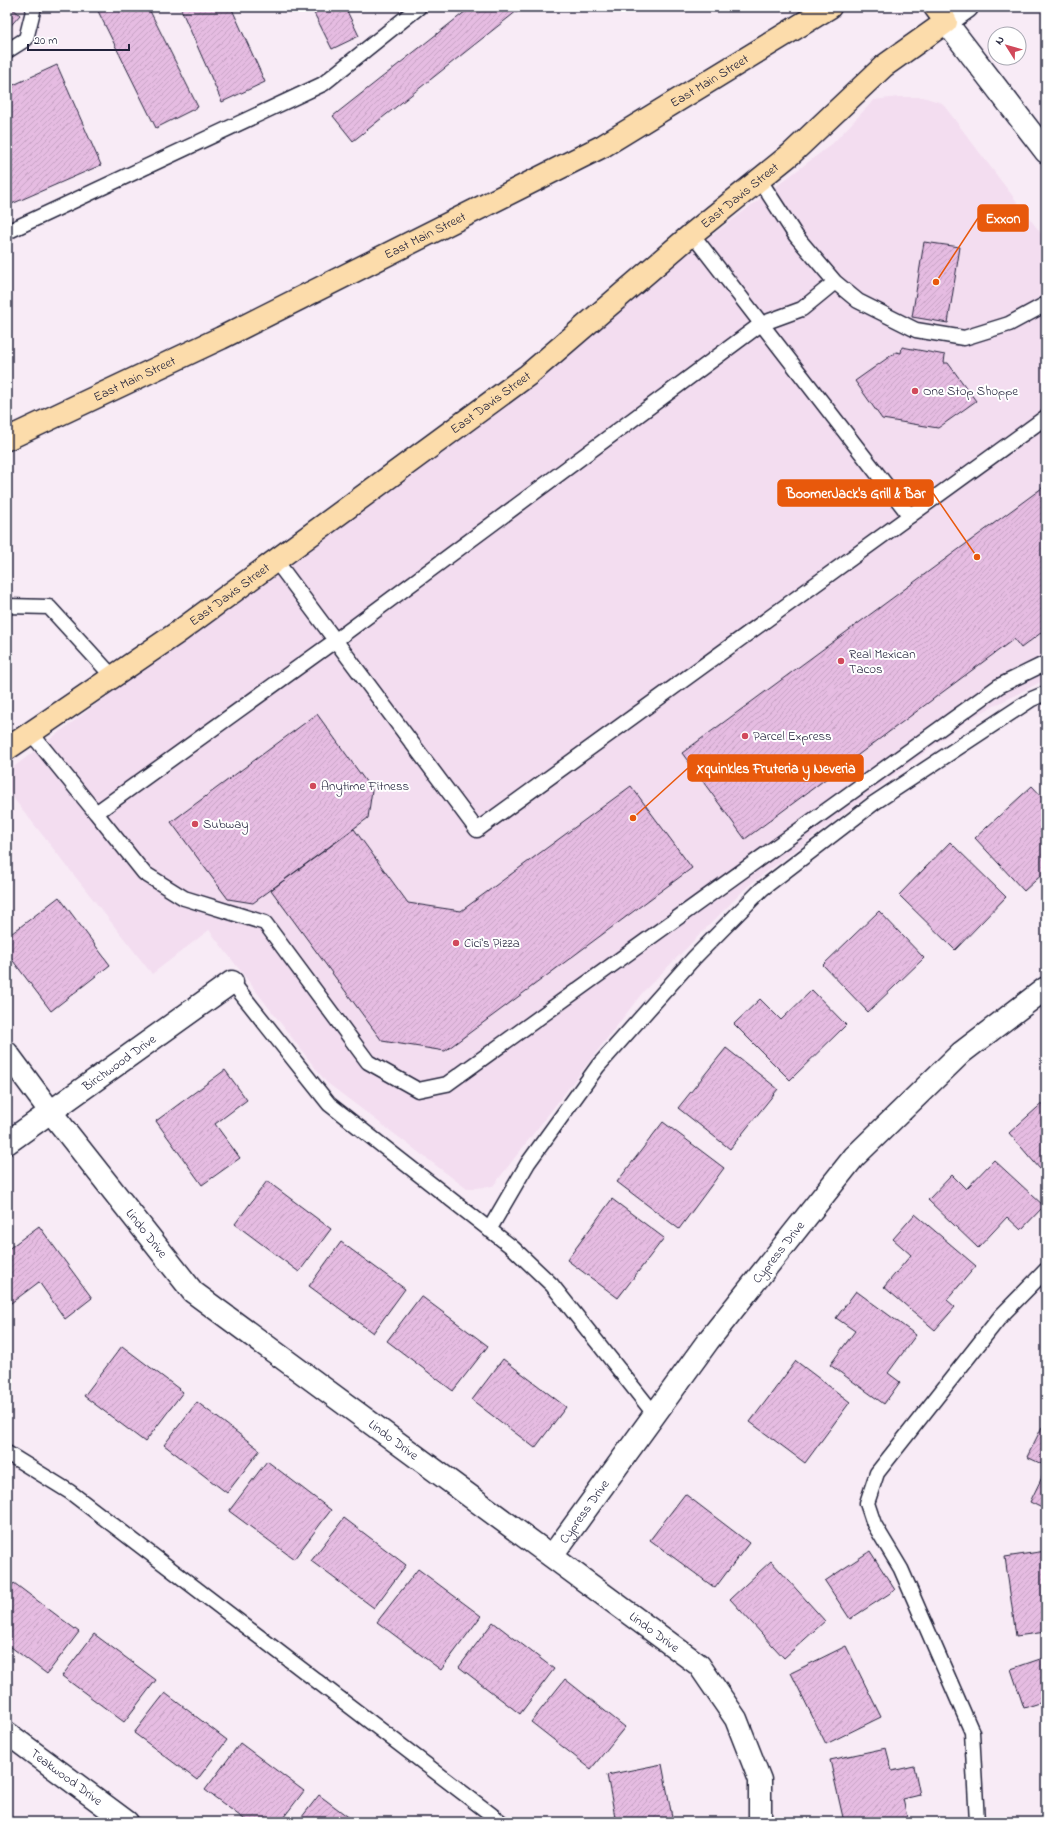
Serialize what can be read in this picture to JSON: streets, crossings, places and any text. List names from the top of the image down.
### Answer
{
  "streets": {
    "main road": ["East Main Street", "East Davis Street"],
    "street": [
      "Birchwood Drive",
      "Lindo Drive",
      "Cypress Drive",
      "Teakwood Drive"
    ]
  },
  "crossings": [
    ["Birchwood Drive", "Lindo Drive"],
    ["Lindo Drive", "Cypress Drive"]
  ],
  "places": [
    "Exxon",
    "One Stop Shoppe",
    "BoomerJack's Grill & Bar",
    "Real Mexican Tacos",
    "Parcel Express",
    "Anytime Fitness",
    "Xquinkles Fruteria y Neveria",
    "Subway",
    "Cici's Pizza"
  ],
  "scale_bar": "20 m",
  "north": "top left"
}
